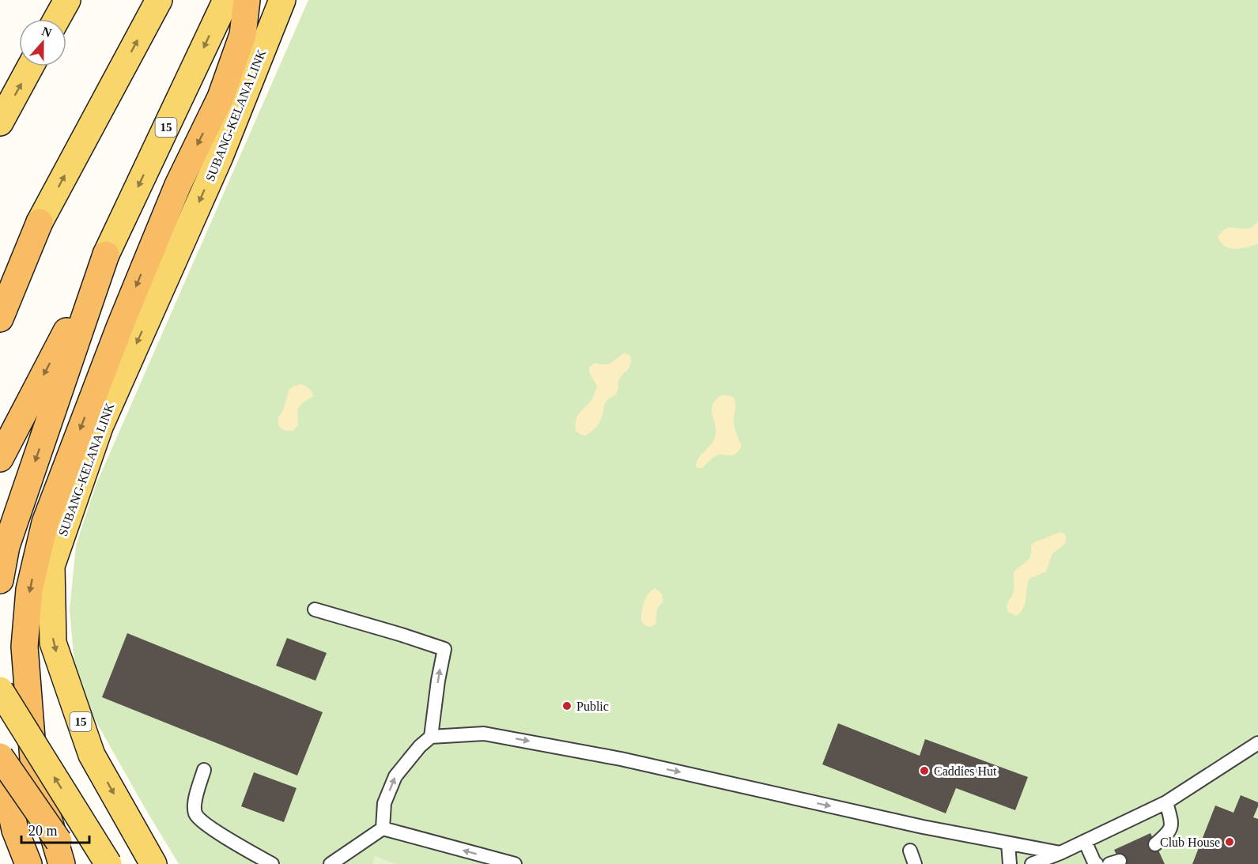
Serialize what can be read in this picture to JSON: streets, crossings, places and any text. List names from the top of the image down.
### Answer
{
  "streets": {
    "main road": ["SUBANG-KELANA LINK", "15"]
  },
  "places": ["Public", "Caddies Hut", "Club House"],
  "scale_bar": "20 m",
  "north": "top"
}
